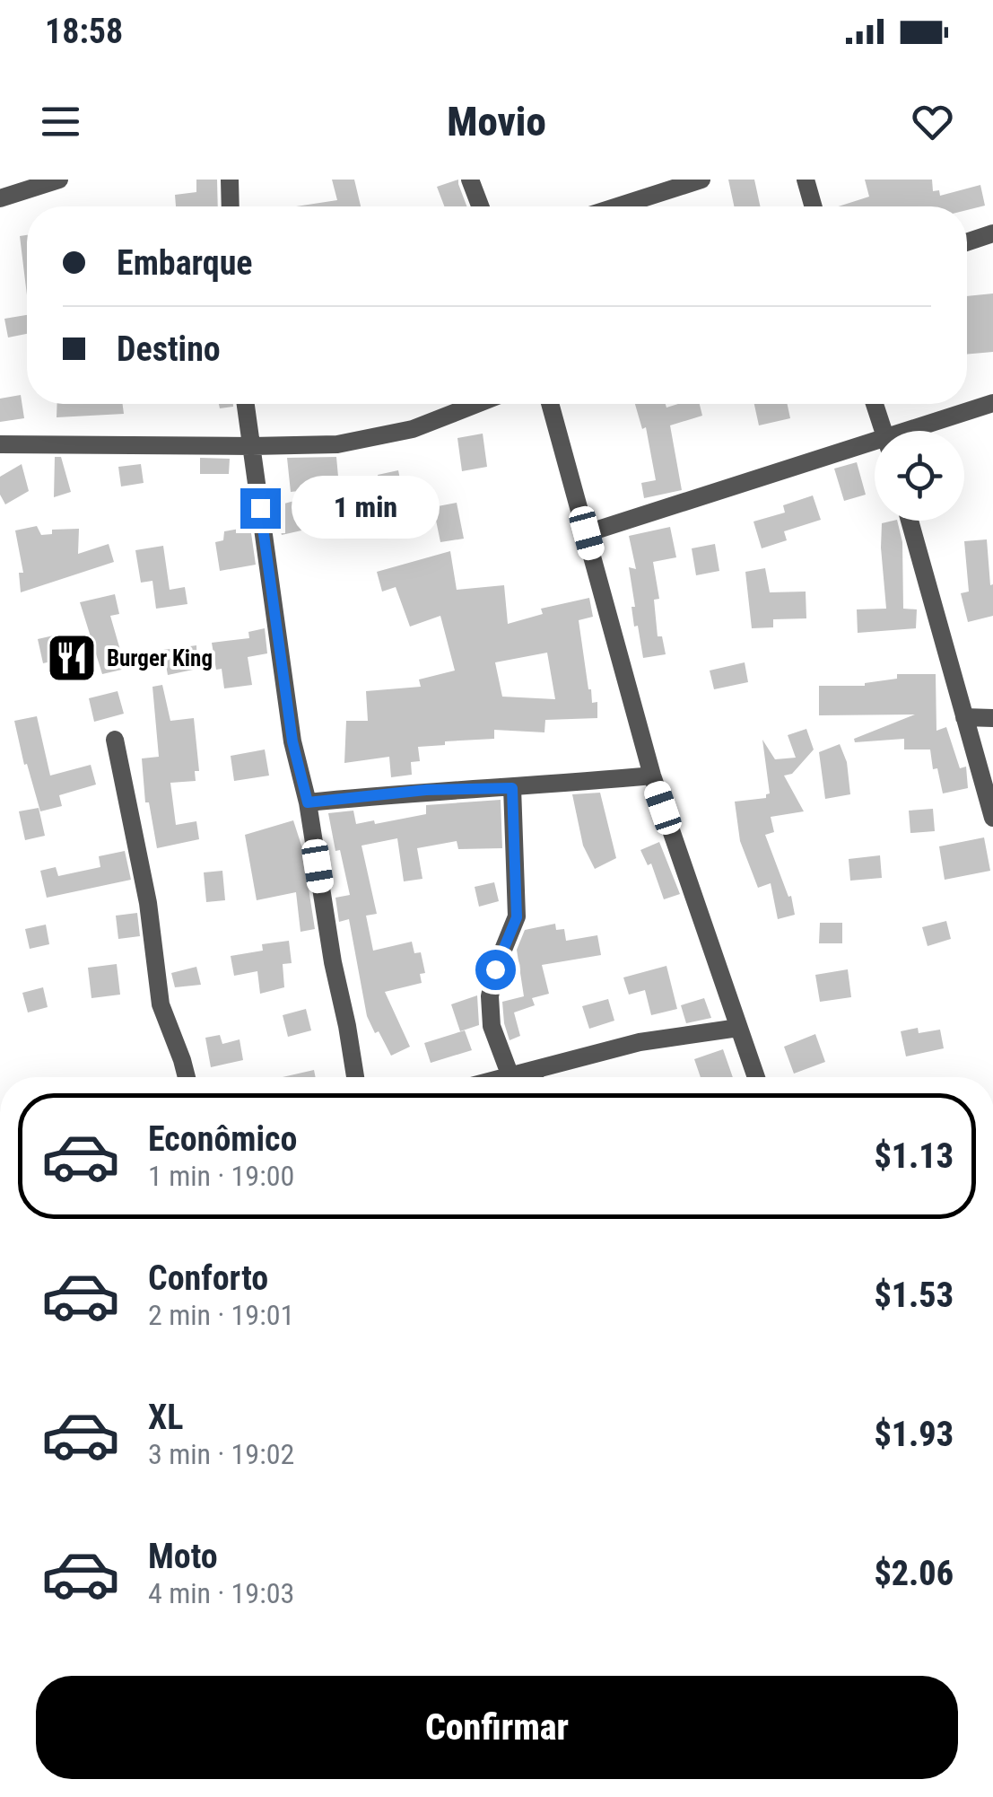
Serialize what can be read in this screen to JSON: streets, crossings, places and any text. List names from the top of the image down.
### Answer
{
  "places": {
    "restaurant": ["Burger King"]
  },
  "page": {
    "status": "18:58",
    "header": "Movio",
    "banner": ["Embarque", "Destino"],
    "bubble": "1 min",
    "list": [
      {
        "name": "Econômico",
        "note": "1 min · 19:00",
        "value": "$1.13"
      },
      {
        "name": "Conforto",
        "note": "2 min · 19:01",
        "value": "$1.53"
      },
      {
        "name": "XL",
        "note": "3 min · 19:02",
        "value": "$1.93"
      },
      {
        "name": "Moto",
        "note": "4 min · 19:03",
        "value": "$2.06"
      }
    ],
    "buttons": "Confirmar"
  }
}
